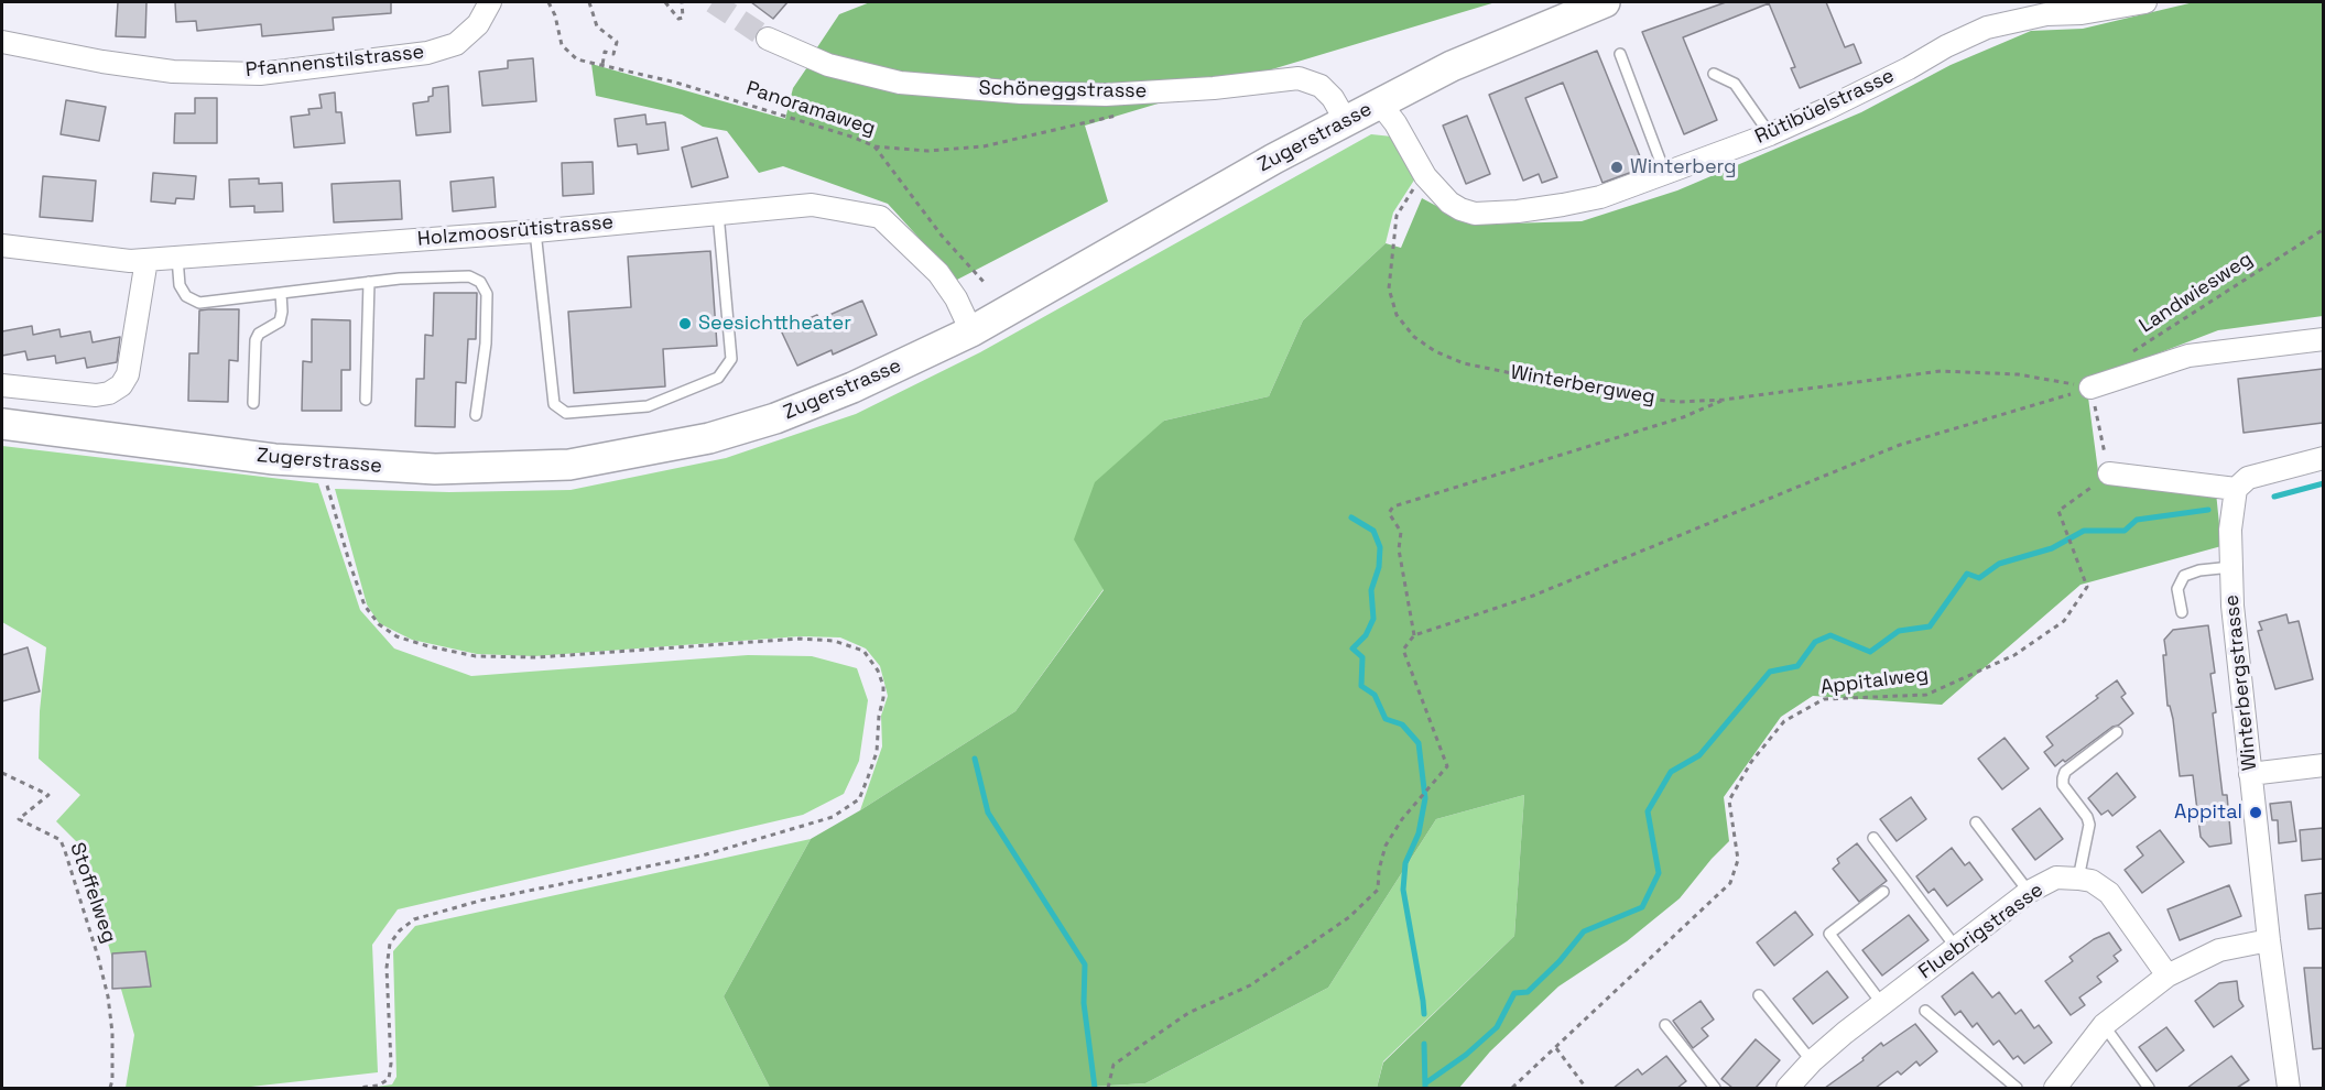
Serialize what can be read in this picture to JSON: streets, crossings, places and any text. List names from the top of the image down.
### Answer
{
  "streets": {
    "main road": ["Zugerstrasse"],
    "street": [
      "Pfannenstilstrasse",
      "Schöneggstrasse",
      "Rütibüelstrasse",
      "Holzmoosrütistrasse",
      "Winterbergstrasse",
      "Fluebrigstrasse"
    ],
    "path": [
      "Panoramaweg",
      "Landwiesweg",
      "Winterbergweg",
      "Appitalweg",
      "Stoffelweg"
    ]
  },
  "crossings": [
    ["Schöneggstrasse", "Zugerstrasse"],
    ["Rütibüelstrasse", "Zugerstrasse"],
    ["Rütibüelstrasse", "Winterbergweg"],
    ["Zugerstrasse", "Holzmoosrütistrasse"]
  ],
  "places": ["Winterberg", "Seesichttheater", "Appital"]
}
